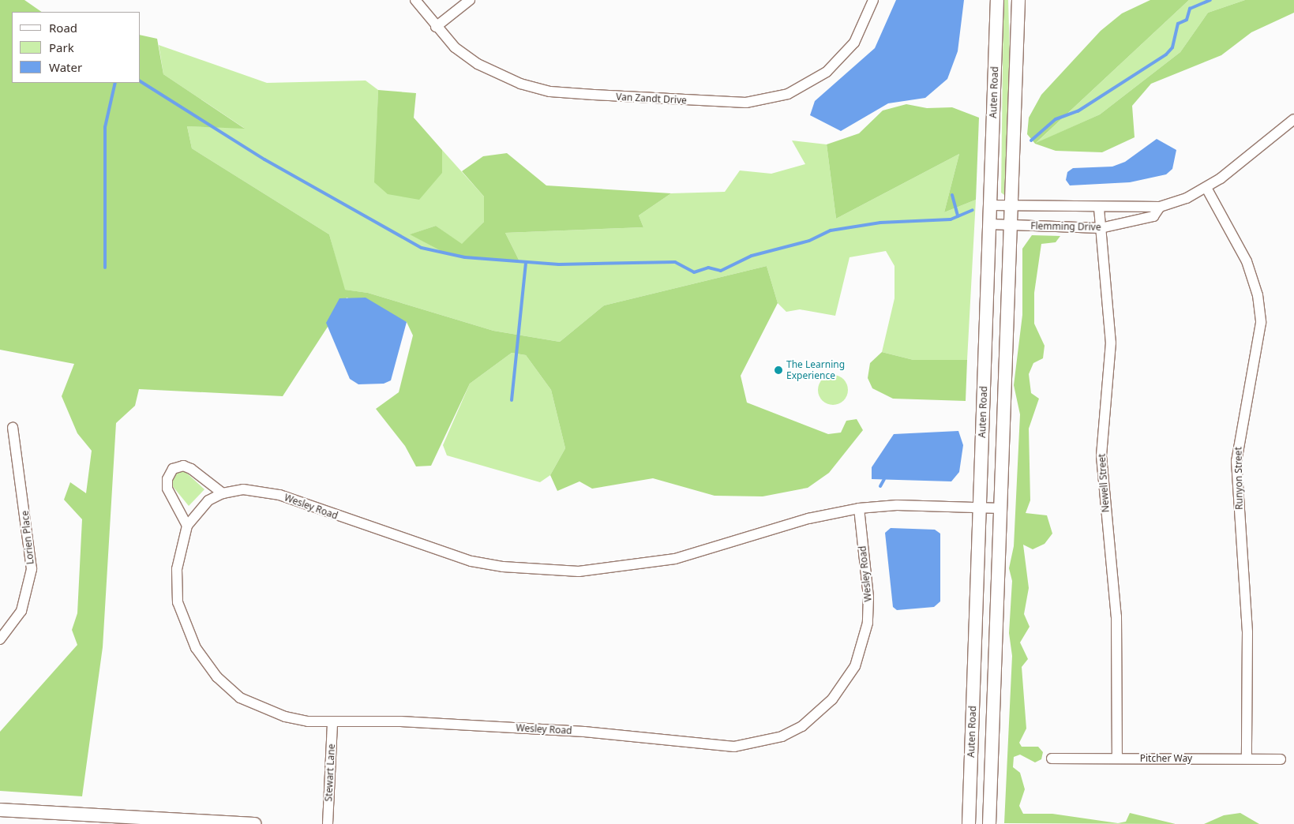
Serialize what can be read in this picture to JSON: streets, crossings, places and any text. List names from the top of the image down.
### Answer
{
  "streets": {
    "street": [
      "Auten Road",
      "Van Zandt Drive",
      "Flemming Drive",
      "Runyon Street",
      "Newell Street",
      "Wesley Road",
      "Lorien Place",
      "Pitcher Way",
      "Stewart Lane"
    ]
  },
  "crossings": [
    ["Auten Road", "Flemming Drive"],
    ["Auten Road", "Wesley Road"],
    ["Flemming Drive", "Runyon Street"],
    ["Flemming Drive", "Newell Street"],
    ["Runyon Street", "Pitcher Way"],
    ["Newell Street", "Pitcher Way"],
    ["Wesley Road", "Stewart Lane"]
  ],
  "places": ["The Learning Experience"],
  "legend": ["Road", "Park", "Water"]
}
